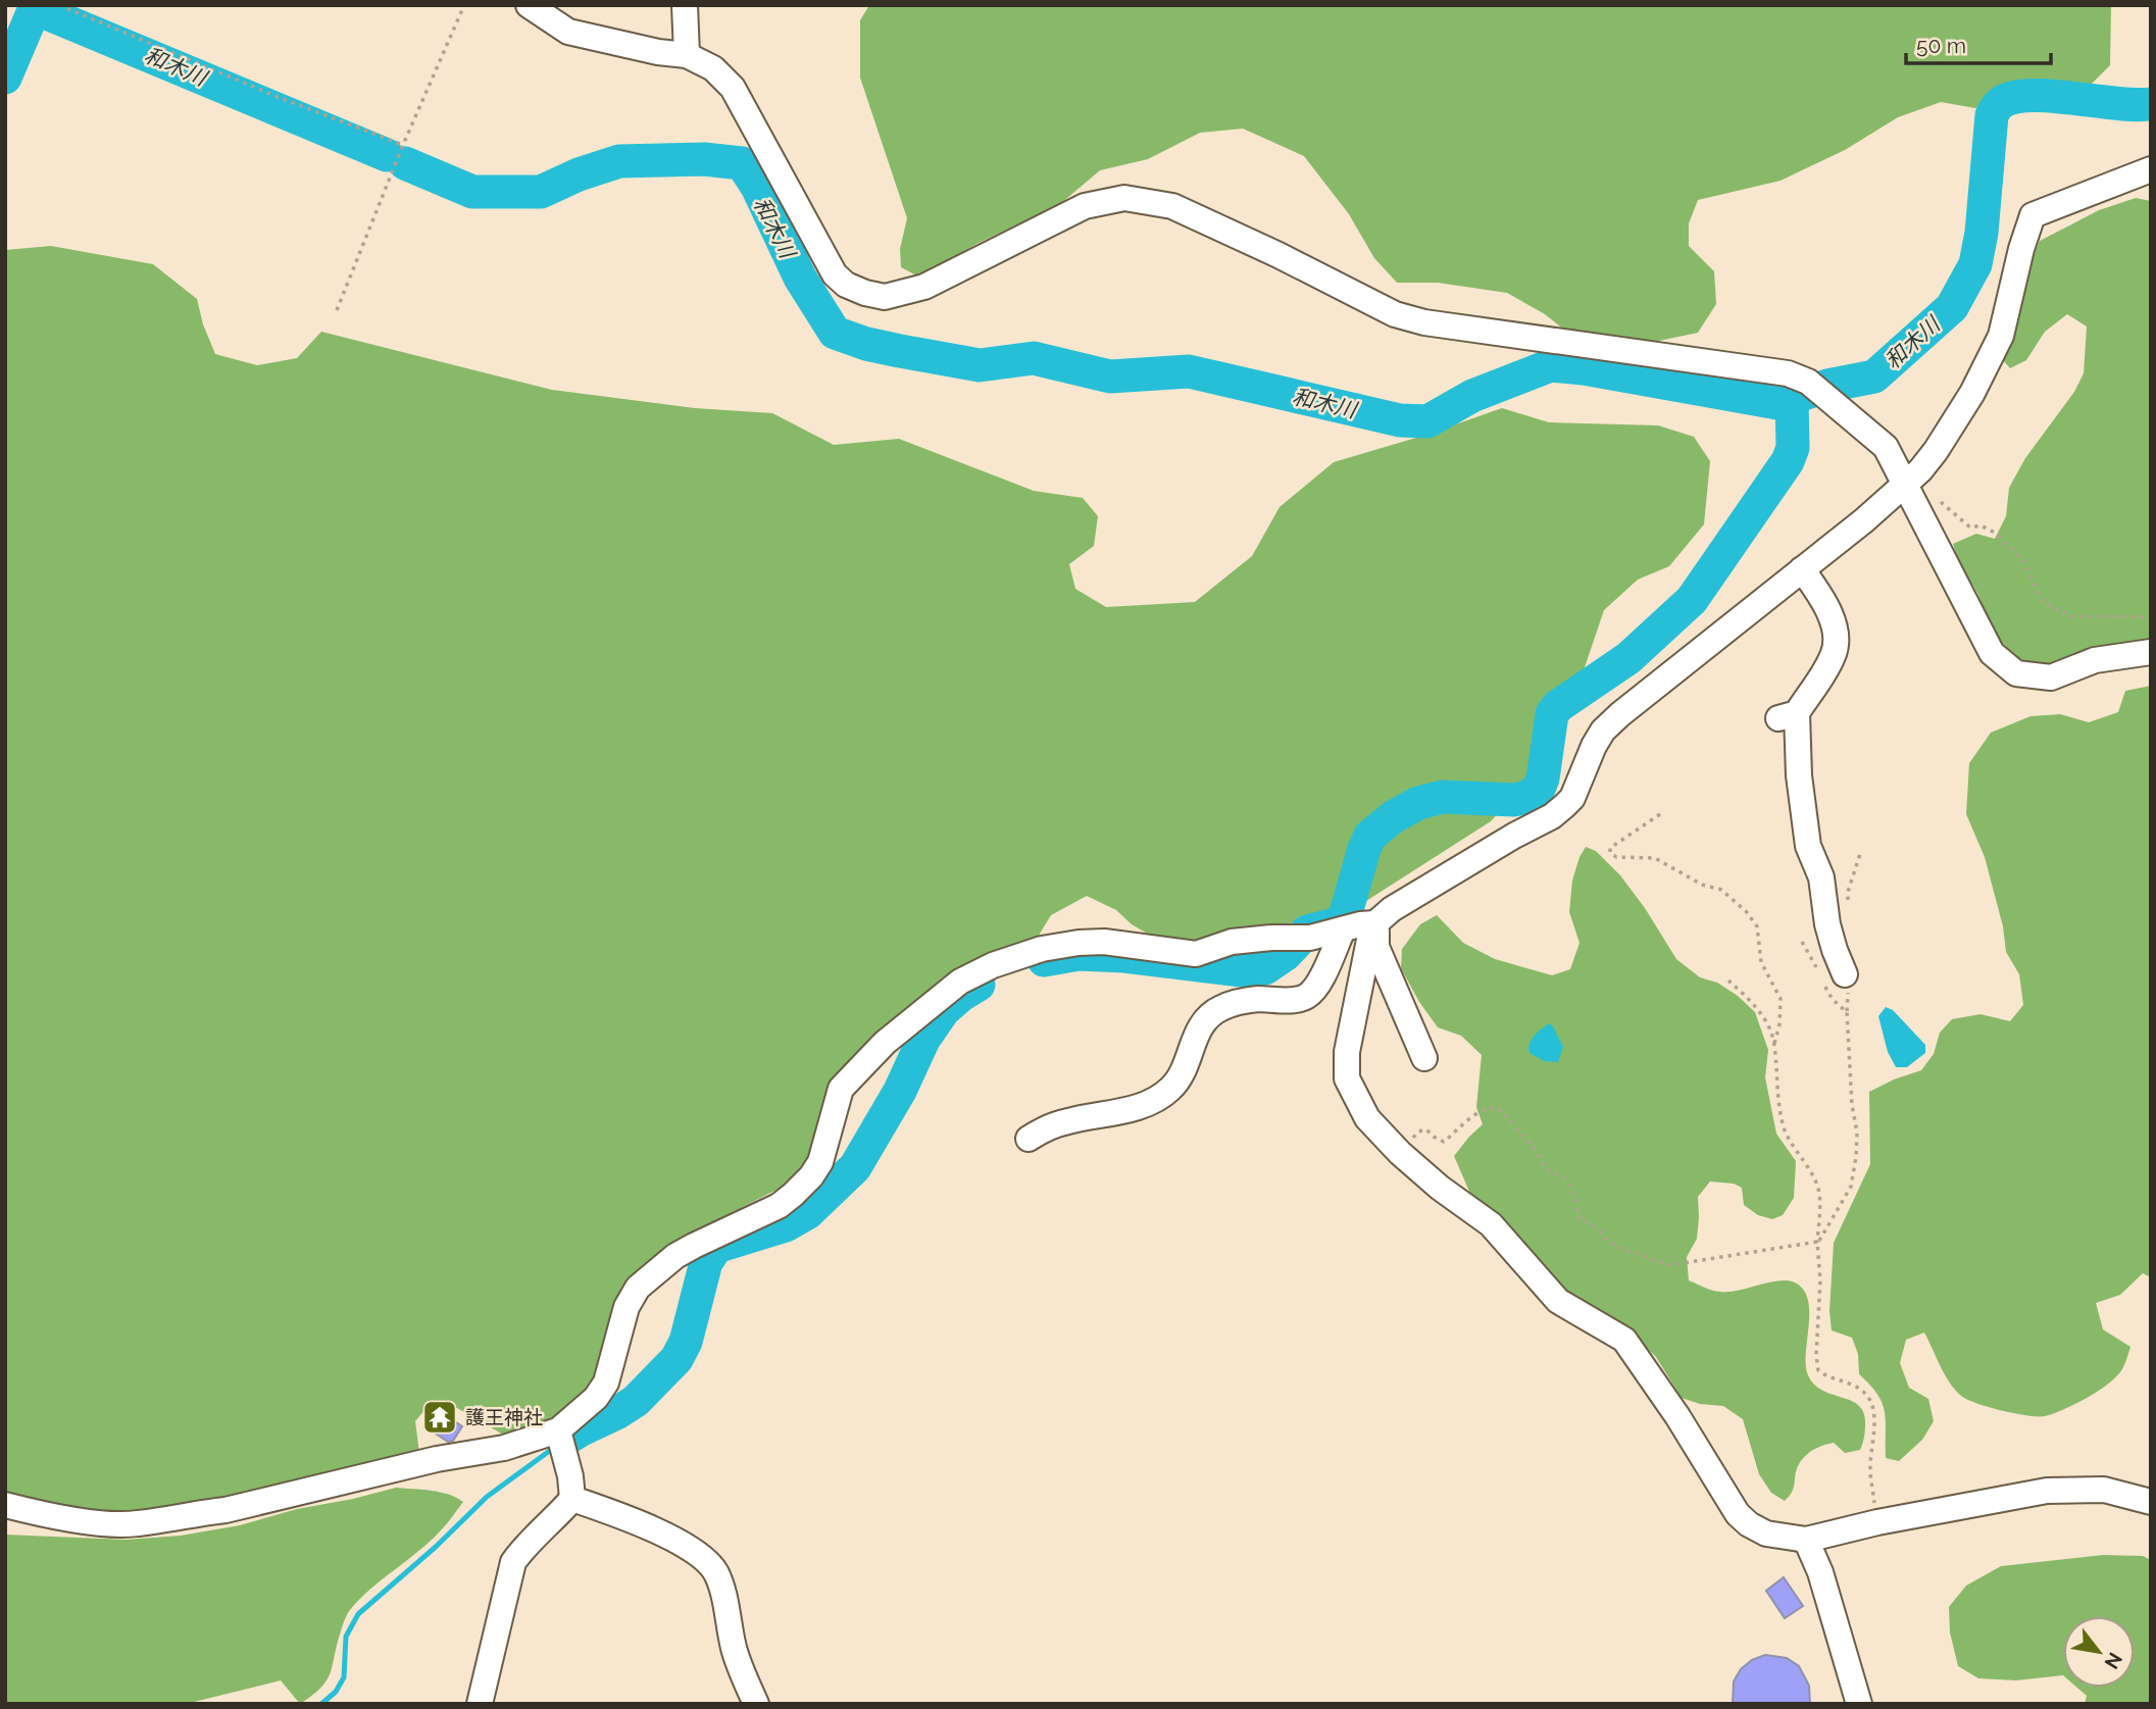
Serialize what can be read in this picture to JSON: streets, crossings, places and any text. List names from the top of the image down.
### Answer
{
  "water": ["和木川"],
  "places": {
    "temple": ["護王神社"]
  },
  "scale_bar": "50 m",
  "north": "bottom right"
}
